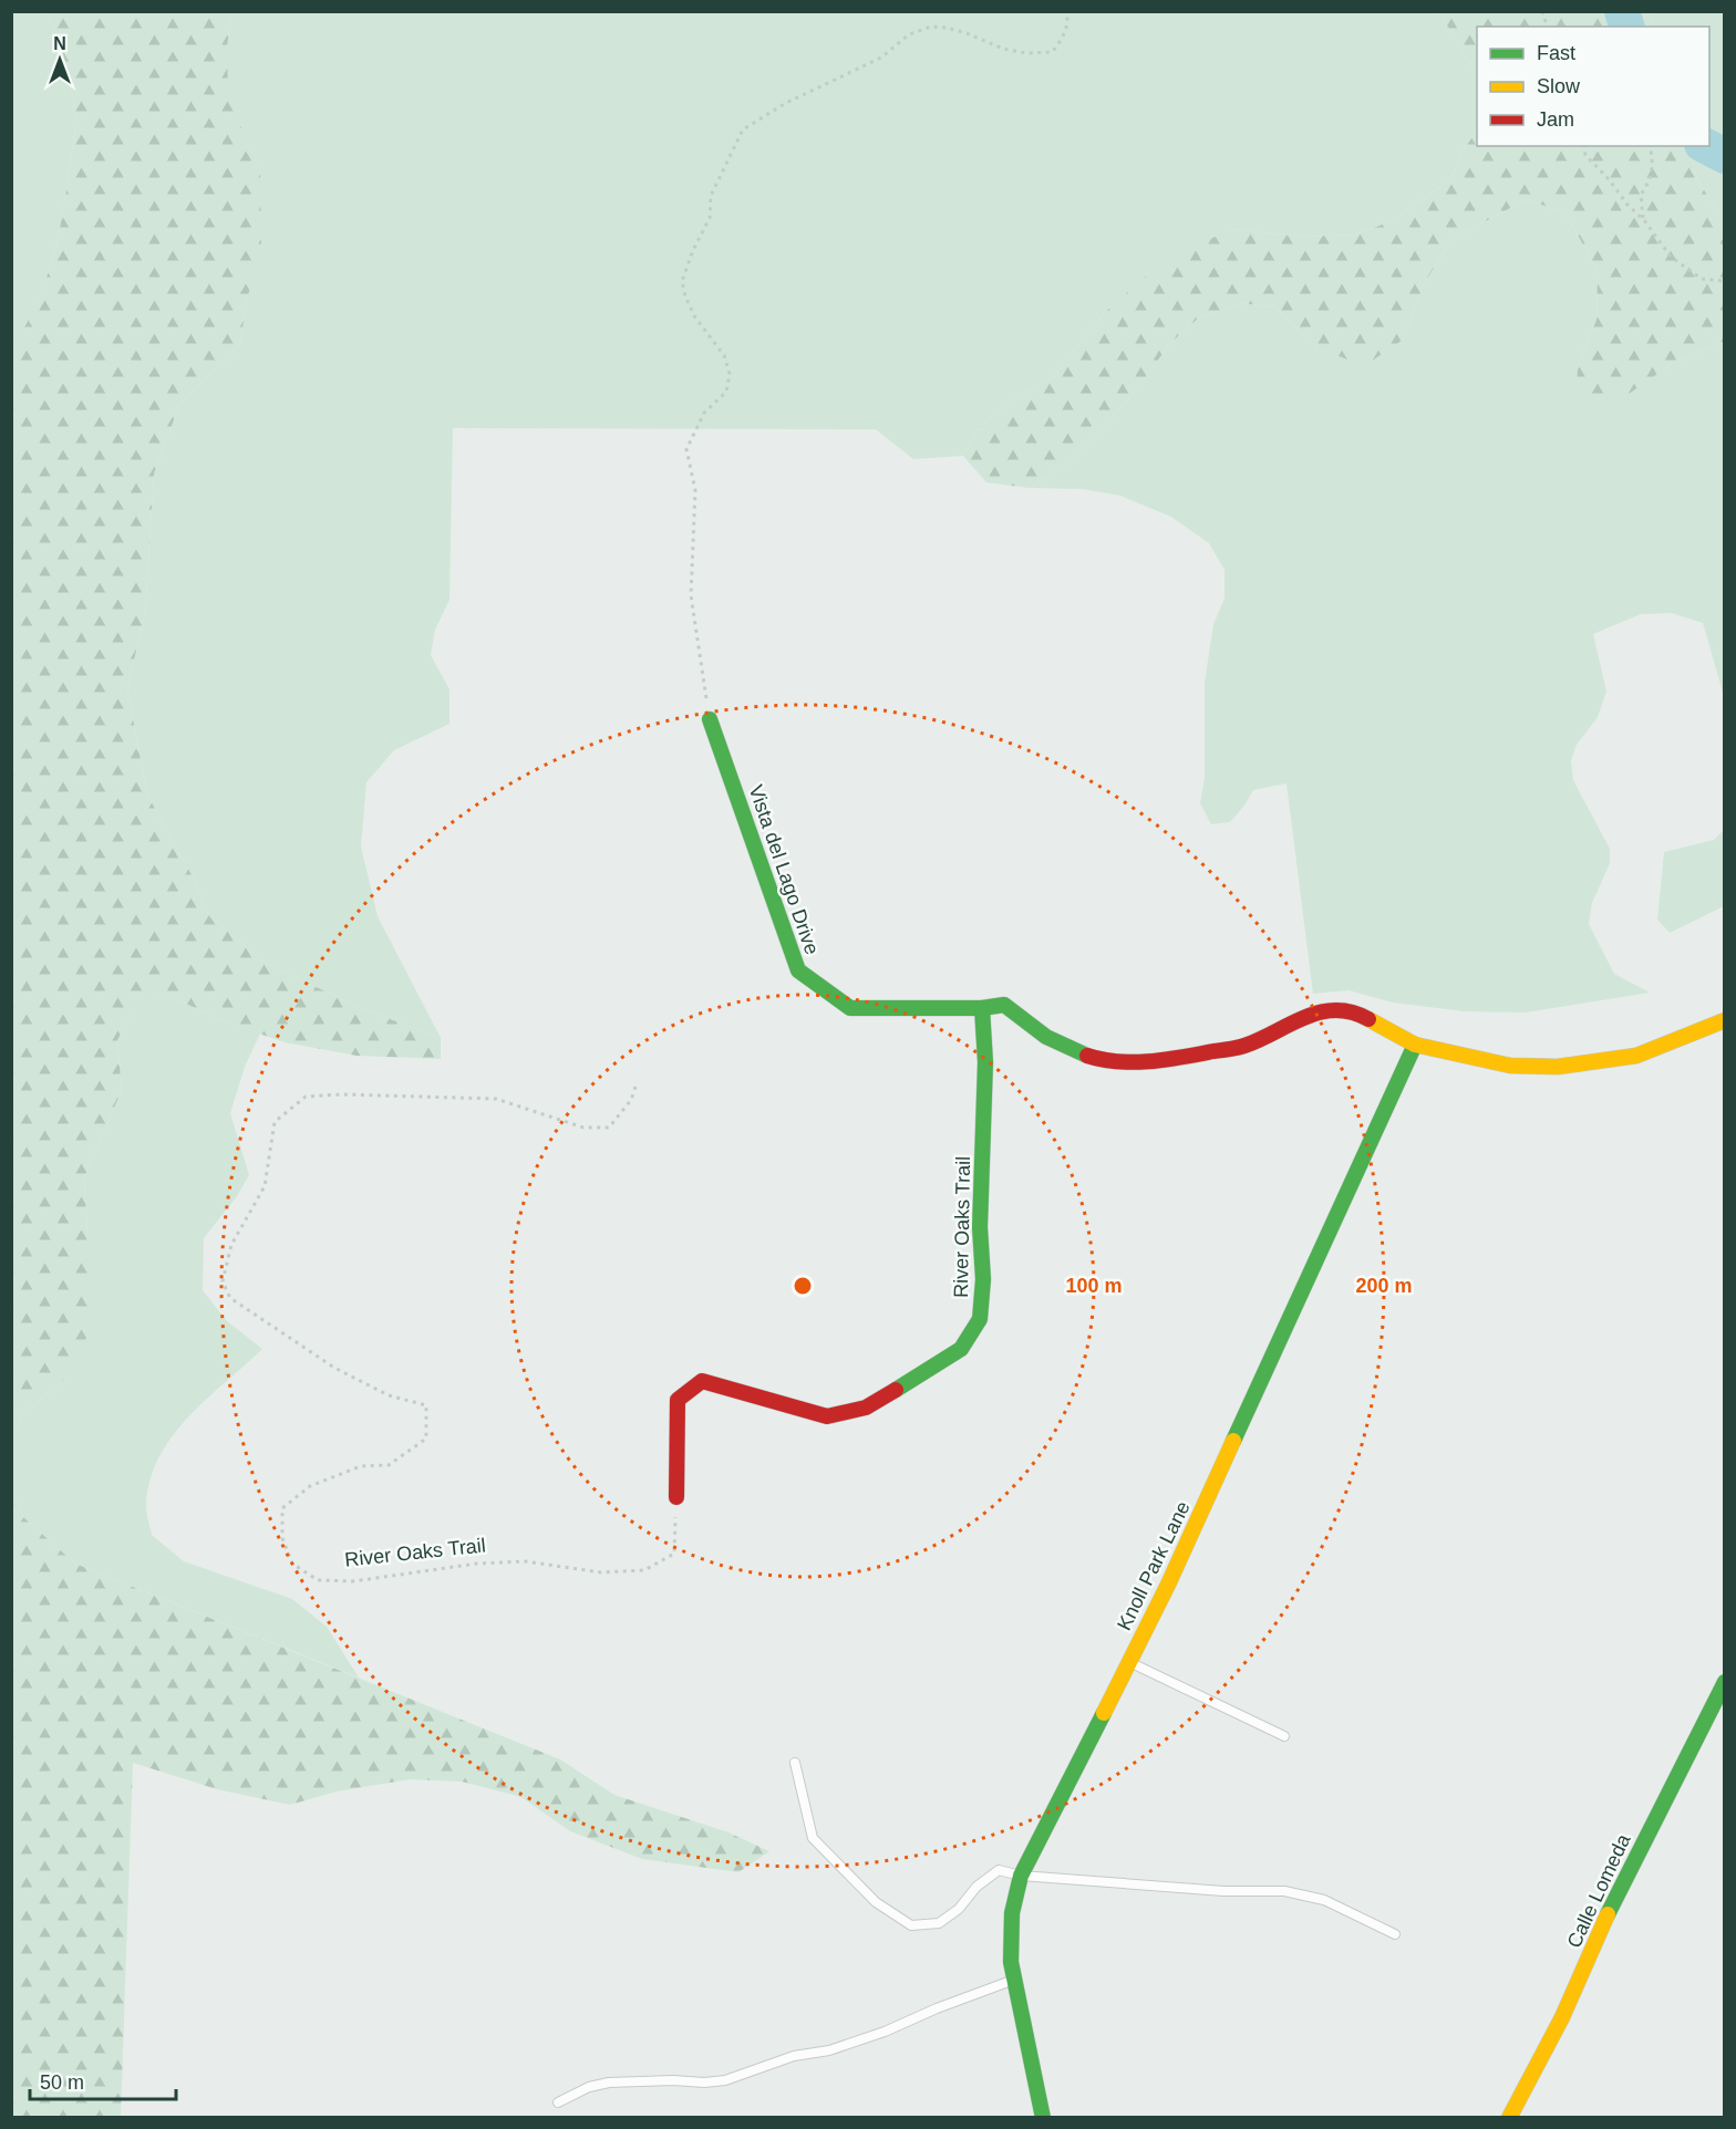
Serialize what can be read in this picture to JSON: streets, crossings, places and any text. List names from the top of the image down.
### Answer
{
  "streets": {
    "street": [
      "Vista del Lago Drive",
      "River Oaks Trail",
      "Knoll Park Lane",
      "Calle Lomeda"
    ]
  },
  "crossings": [
    ["Vista del Lago Drive", "River Oaks Trail"],
    ["Vista del Lago Drive", "Knoll Park Lane"]
  ],
  "legend": ["Fast", "Slow", "Jam"],
  "scale_bar": "50 m",
  "north": "top",
  "rings": ["100 m", "200 m"]
}
